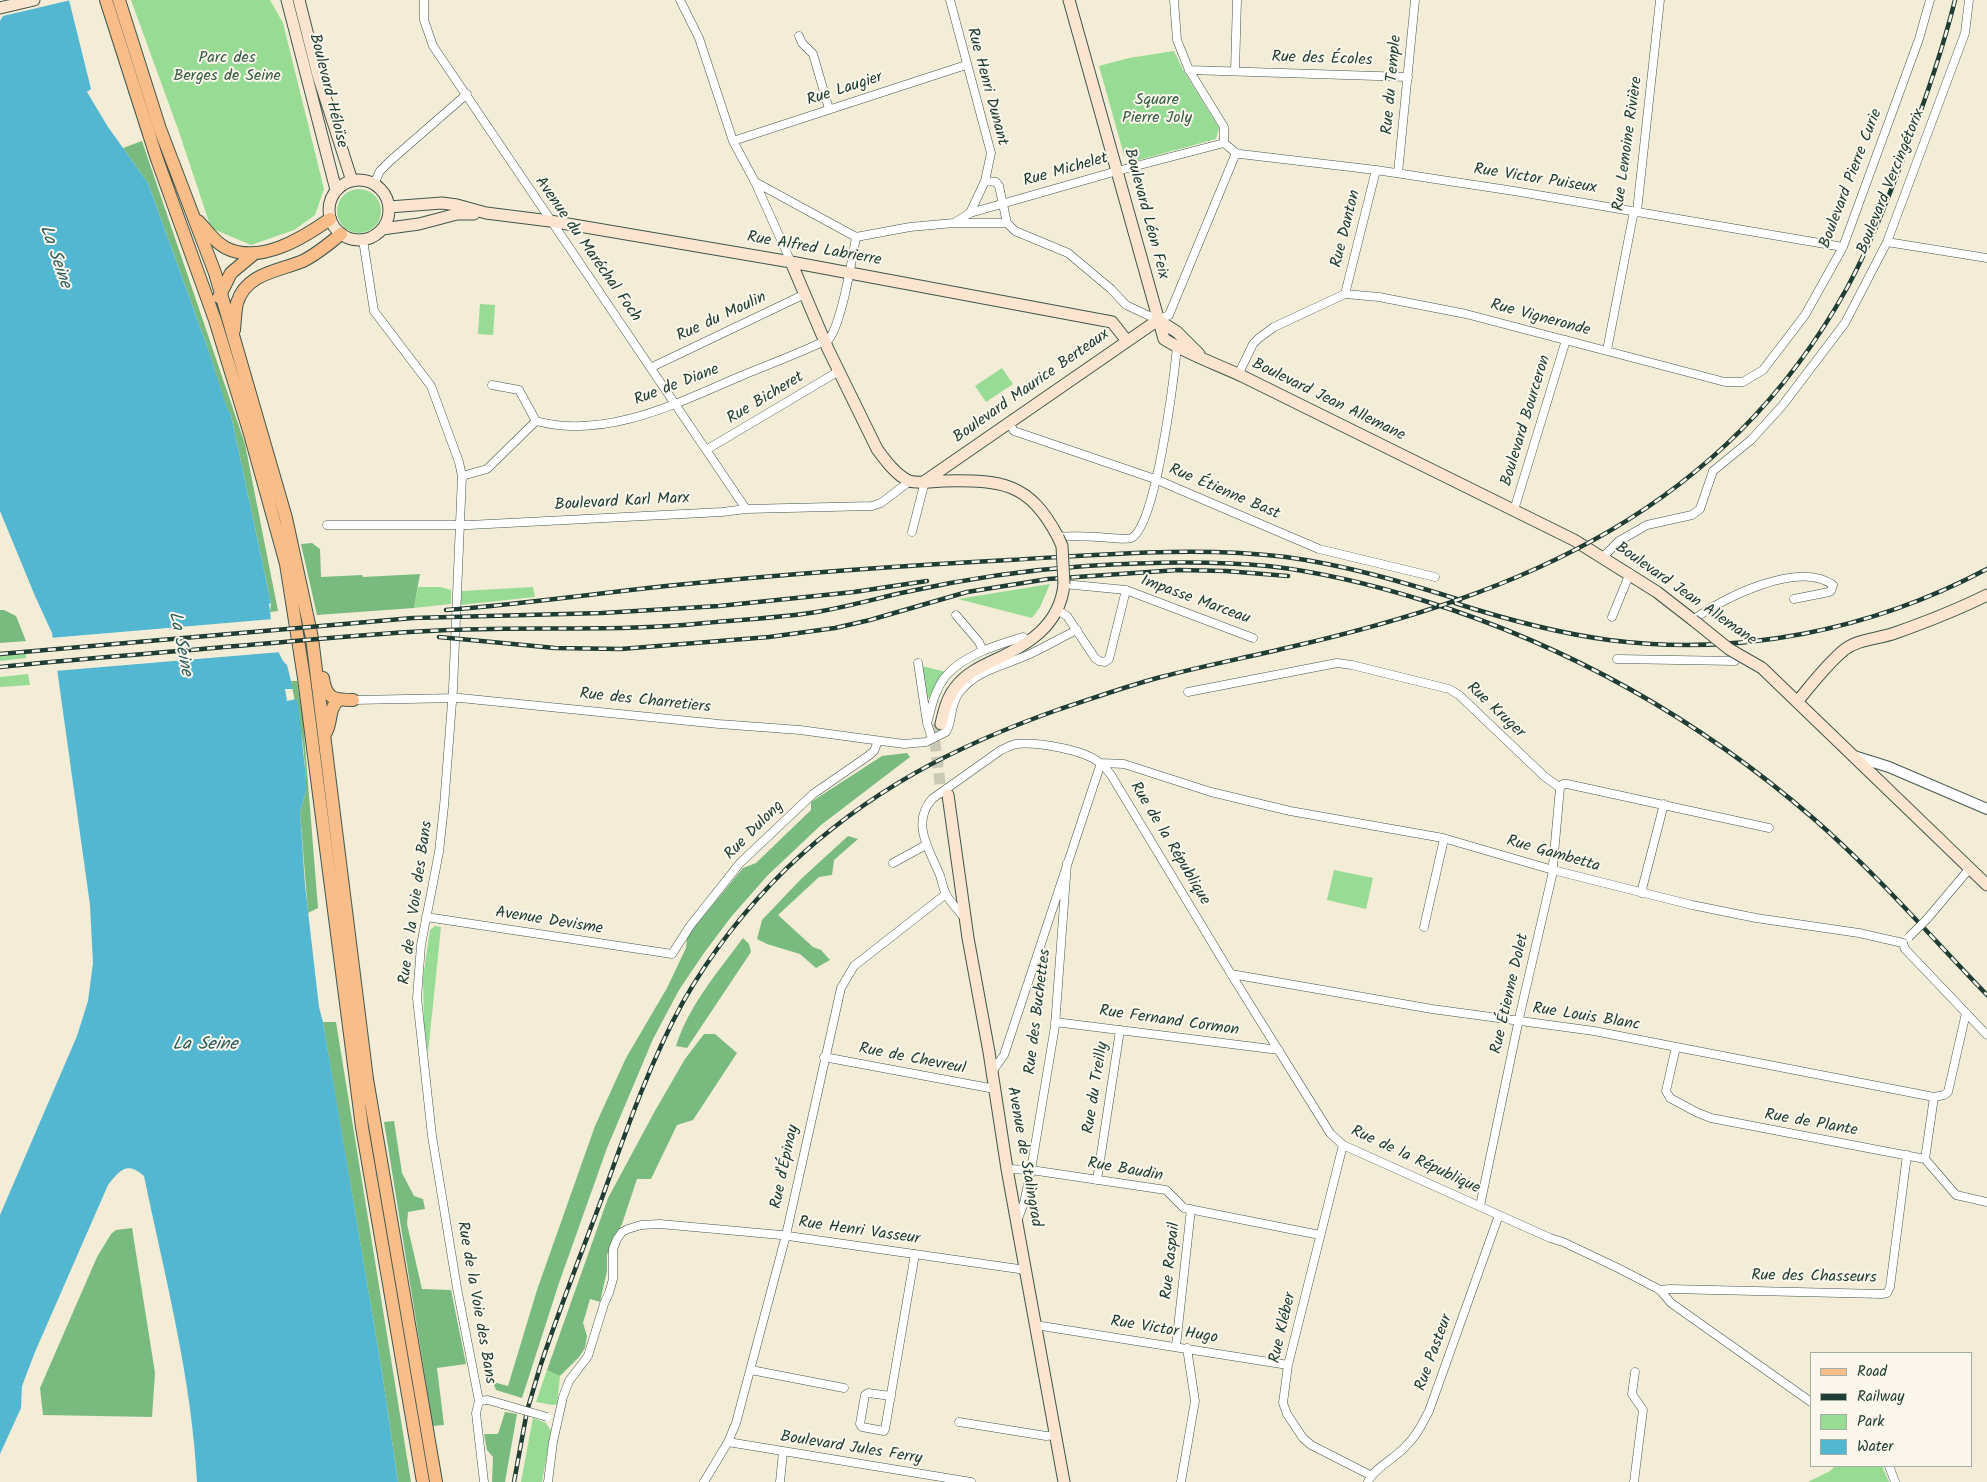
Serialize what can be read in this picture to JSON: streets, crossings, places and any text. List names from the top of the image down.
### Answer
{
  "streets": {
    "main road": [
      "Boulevard Héloïse",
      "Boulevard Léon Feix",
      "Rue Alfred Labrierre",
      "Boulevard Maurice Berteaux",
      "Boulevard Jean Allemane",
      "Avenue de Stalingrad"
    ],
    "street": [
      "Rue des Écoles",
      "Rue du Temple",
      "Rue Henri Dunant",
      "Rue Laugier",
      "Rue Lemoine Rivière",
      "Rue Michelet",
      "Boulevard Pierre Curie",
      "Rue Victor Puiseux",
      "Boulevard Vercingétorix",
      "Rue Danton",
      "Avenue du Maréchal Foch",
      "Rue du Moulin",
      "Rue Vigneronde",
      "Rue de Diane",
      "Rue Bicheret",
      "Boulevard Bourceron",
      "Rue Étienne Bast",
      "Boulevard Karl Marx",
      "Impasse Marceau",
      "Rue des Charretiers",
      "Rue Kruger",
      "Rue Dulong",
      "Rue de la République",
      "Rue Gambetta",
      "Rue de la Voie des Bans",
      "Avenue Devisme",
      "Rue Étienne Dolet",
      "Rue des Buchettes",
      "Rue Louis Blanc",
      "Rue Fernand Cormon",
      "Rue de Chevreul",
      "Rue du Treilly",
      "Rue de Plante",
      "Rue d'Épinay",
      "Rue Baudin",
      "Rue Henri Vasseur",
      "Rue Raspail",
      "Rue des Chasseurs",
      "Rue Kléber",
      "Rue Victor Hugo",
      "Rue Pasteur",
      "Boulevard Jules Ferry"
    ]
  },
  "crossings": [
    ["Rue des Écoles", "Rue du Temple"],
    ["Rue du Temple", "Rue Victor Puiseux"],
    ["Rue Henri Dunant", "Rue Laugier"],
    ["Rue Henri Dunant", "Rue Michelet"],
    ["Boulevard Héloïse", "Rue Alfred Labrierre"],
    ["Boulevard Héloïse", "Rue de la Voie des Bans"],
    ["Rue Lemoine Rivière", "Rue Victor Puiseux"],
    ["Rue Lemoine Rivière", "Rue Vigneronde"],
    ["Rue Michelet", "Boulevard Léon Feix"],
    ["Boulevard Pierre Curie", "Rue Victor Puiseux"],
    ["Boulevard Pierre Curie", "Rue Vigneronde"],
    ["Rue Victor Puiseux", "Rue Danton"],
    ["Boulevard Vercingétorix", "Boulevard Jean Allemane"],
    ["Boulevard Léon Feix", "Boulevard Maurice Berteaux"],
    ["Boulevard Léon Feix", "Boulevard Jean Allemane"],
    ["Rue Danton", "Rue Vigneronde"],
    ["Avenue du Maréchal Foch", "Rue Alfred Labrierre"],
    ["Avenue du Maréchal Foch", "Rue du Moulin"],
    ["Avenue du Maréchal Foch", "Rue de Diane"],
    ["Avenue du Maréchal Foch", "Rue Bicheret"],
    ["Avenue du Maréchal Foch", "Boulevard Karl Marx"],
    ["Rue Alfred Labrierre", "Boulevard Maurice Berteaux"],
    ["Rue Alfred Labrierre", "Rue de la Voie des Bans"],
    ["Rue Vigneronde", "Boulevard Bourceron"],
    ["Boulevard Maurice Berteaux", "Boulevard Jean Allemane"],
    ["Boulevard Maurice Berteaux", "Rue Étienne Bast"],
    ["Boulevard Jean Allemane", "Boulevard Bourceron"],
    ["Boulevard Karl Marx", "Rue de la Voie des Bans"],
    ["Rue des Charretiers", "Rue Dulong"],
    ["Rue des Charretiers", "Rue de la Voie des Bans"],
    ["Rue Kruger", "Rue Étienne Dolet"],
    ["Rue Dulong", "Avenue Devisme"],
    ["Rue de la République", "Rue Gambetta"],
    ["Rue de la République", "Rue Étienne Dolet"],
    ["Rue de la République", "Rue Louis Blanc"],
    ["Rue de la République", "Rue Fernand Cormon"],
    ["Rue de la République", "Avenue de Stalingrad"],
    ["Rue de la République", "Rue des Chasseurs"],
    ["Rue de la République", "Rue Kléber"],
    ["Rue de la République", "Rue Pasteur"],
    ["Rue Gambetta", "Rue Étienne Dolet"],
    ["Rue Gambetta", "Avenue de Stalingrad"],
    ["Rue de la Voie des Bans", "Avenue Devisme"],
    ["Rue de la Voie des Bans", "Rue Henri Vasseur"],
    ["Rue Étienne Dolet", "Rue Louis Blanc"],
    ["Rue des Buchettes", "Rue Fernand Cormon"],
    ["Rue des Buchettes", "Avenue de Stalingrad"],
    ["Rue des Buchettes", "Rue Baudin"],
    ["Rue Louis Blanc", "Rue de Plante"],
    ["Rue Fernand Cormon", "Rue du Treilly"],
    ["Rue de Chevreul", "Avenue de Stalingrad"],
    ["Rue de Chevreul", "Rue d'Épinay"],
    ["Rue du Treilly", "Rue Baudin"],
    ["Rue de Plante", "Rue des Chasseurs"],
    ["Avenue de Stalingrad", "Rue Baudin"],
    ["Avenue de Stalingrad", "Rue Henri Vasseur"],
    ["Avenue de Stalingrad", "Rue Victor Hugo"],
    ["Rue d'Épinay", "Rue Henri Vasseur"],
    ["Rue d'Épinay", "Boulevard Jules Ferry"],
    ["Rue Baudin", "Rue Raspail"],
    ["Rue Baudin", "Rue Kléber"],
    ["Rue Raspail", "Rue Victor Hugo"],
    ["Rue Kléber", "Rue Victor Hugo"],
    ["Rue Kléber", "Rue Pasteur"]
  ],
  "water": ["La Seine"],
  "parks": ["Parc des Berges de Seine", "Square Pierre Joly"],
  "legend": [
    "Road",
    "Railway",
    "Park",
    "Water"
  ]
}
